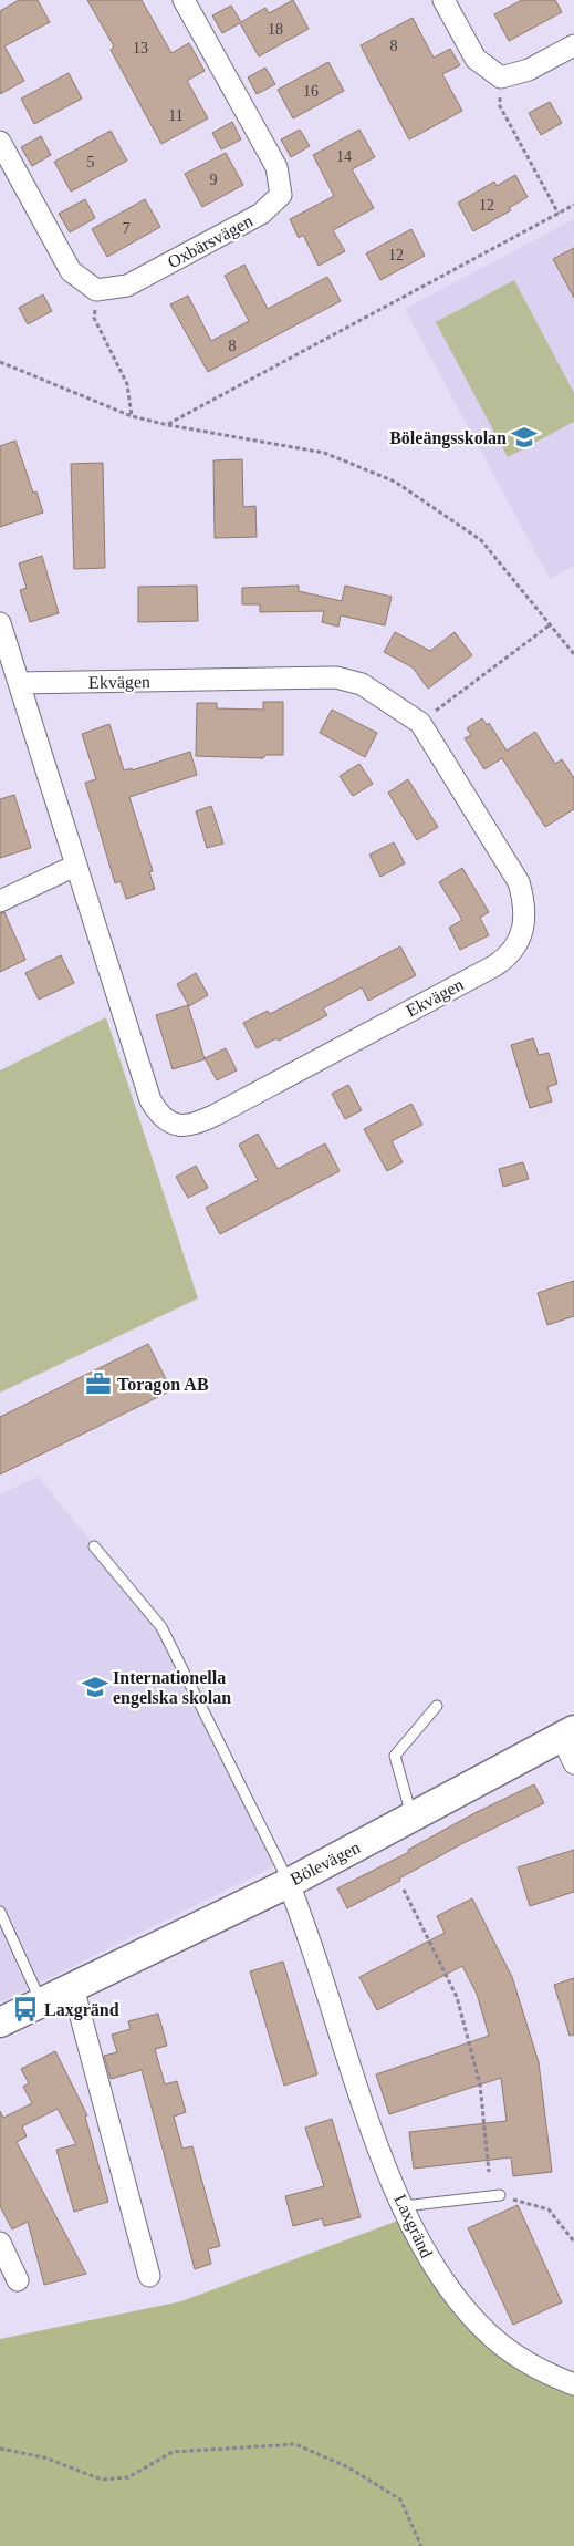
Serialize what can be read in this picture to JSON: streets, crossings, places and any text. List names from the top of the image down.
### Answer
{
  "streets": {
    "street": [
      "Oxbärsvägen",
      "Ekvägen",
      "Bölevägen",
      "Laxgränd"
    ]
  },
  "crossings": [
    ["Bölevägen", "Laxgränd"]
  ],
  "places": {
    "school or university": ["Böleängsskolan", "Internationella engelska skolan"],
    "office": ["Toragon AB"],
    "bus stop": ["Laxgränd"]
  },
  "house_numbers": [
    "18",
    "8",
    "13",
    "16",
    "11",
    "14",
    "5",
    "9",
    "12",
    "7",
    "12",
    "8"
  ]
}
